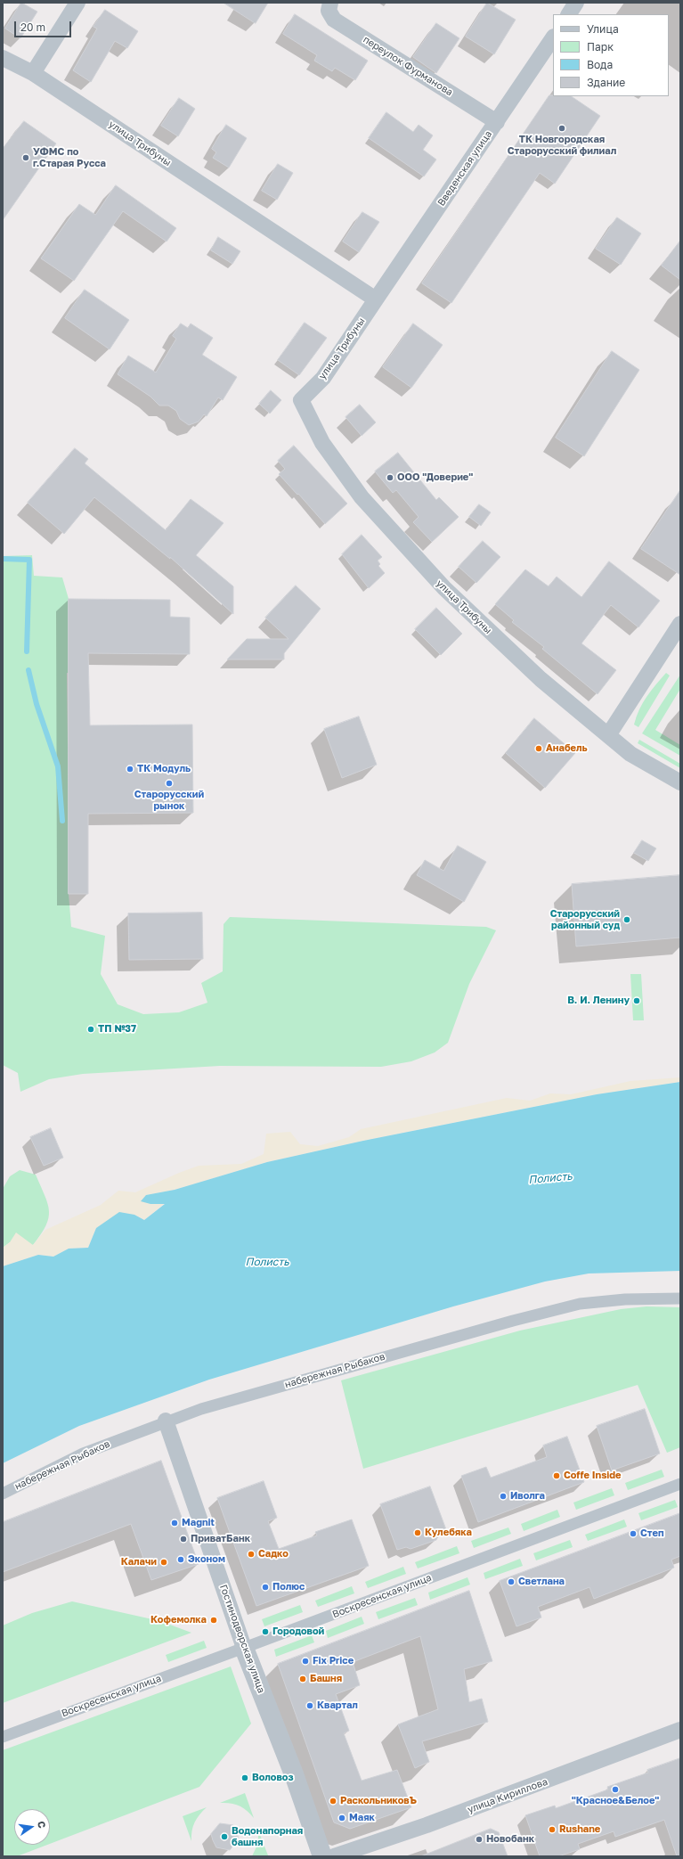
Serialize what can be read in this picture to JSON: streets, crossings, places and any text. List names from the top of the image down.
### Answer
{
  "streets": {
    "street": [
      "переулок Фурманова",
      "улица Трибуны",
      "Введенская улица",
      "набережная Рыбаков",
      "Воскресенская улица",
      "Гостинодворская улица",
      "улица Кириллова"
    ]
  },
  "crossings": [
    ["переулок Фурманова", "Введенская улица"],
    ["улица Трибуны", "Введенская улица"],
    ["набережная Рыбаков", "Гостинодворская улица"],
    ["Воскресенская улица", "Гостинодворская улица"]
  ],
  "water": ["Полисть"],
  "places": [
    "ТК Новгородская Старорусский филиал",
    "УФМС по г.Старая Русса",
    "ООО \"Доверие\"",
    "Анабель",
    "ТК Модуль",
    "Старорусский рынок",
    "Старорусский районный суд",
    "В. И. Ленину",
    "ТП №37",
    "Coffe Inside",
    "Иволга",
    "Magnit",
    "Кулебяка",
    "Степ",
    "ПриватБанк",
    "Садко",
    "Эконом",
    "Калачи",
    "Светлана",
    "Полюс",
    "Кофемолка",
    "Городовой",
    "Fix Price",
    "Башня",
    "Квартал",
    "Воловоз",
    "\"Красное&Белое\"",
    "РаскольниковЪ",
    "Маяк",
    "Rushane",
    "Водонапорная башня",
    "Новобанк"
  ],
  "legend": [
    "Улица",
    "Парк",
    "Вода",
    "Здание"
  ],
  "scale_bar": "20 m",
  "north": "right"
}
